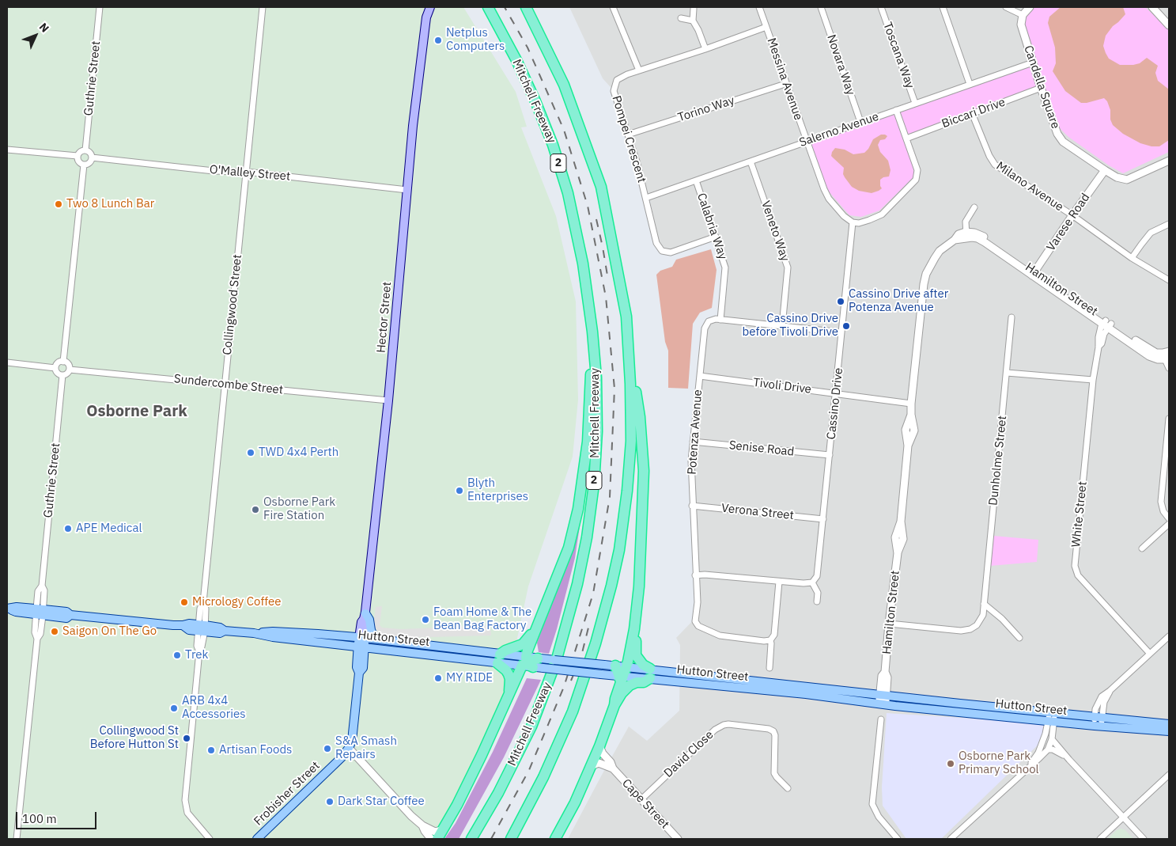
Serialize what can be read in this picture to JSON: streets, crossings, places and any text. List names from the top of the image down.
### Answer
{
  "streets": {
    "highway": ["Mitchell Freeway", "2"],
    "main road": ["Hector Street", "Hutton Street", "Frobisher Street"],
    "street": [
      "Toscana Way",
      "Novara Way",
      "Guthrie Street",
      "Messina Avenue",
      "Candella Square",
      "Torino Way",
      "Biccari Drive",
      "Salerno Avenue",
      "Pompei Crescent",
      "O'Malley Street",
      "Milano Avenue",
      "Varese Road",
      "Calabria Way",
      "Veneto Way",
      "Hamilton Street",
      "Collingwood Street",
      "Sundercombe Street",
      "Tivoli Drive",
      "Cassino Drive",
      "Potenza Avenue",
      "Senise Road",
      "Dunholme Street",
      "Verona Street",
      "White Street",
      "David Close",
      "Cape Street"
    ]
  },
  "crossings": [
    ["Toscana Way", "Salerno Avenue"],
    ["Novara Way", "Salerno Avenue"],
    ["Guthrie Street", "O'Malley Street"],
    ["Guthrie Street", "Sundercombe Street"],
    ["Guthrie Street", "Hutton Street"],
    ["Messina Avenue", "Torino Way"],
    ["Messina Avenue", "Salerno Avenue"],
    ["Messina Avenue", "Pompei Crescent"],
    ["Messina Avenue", "Cassino Drive"],
    ["Candella Square", "Biccari Drive"],
    ["Candella Square", "Salerno Avenue"],
    ["Candella Square", "Varese Road"],
    ["Torino Way", "Pompei Crescent"],
    ["Biccari Drive", "Milano Avenue"],
    ["Salerno Avenue", "Pompei Crescent"],
    ["Salerno Avenue", "Calabria Way"],
    ["Salerno Avenue", "Veneto Way"],
    ["Pompei Crescent", "Calabria Way"],
    ["O'Malley Street", "Collingwood Street"],
    ["O'Malley Street", "Hector Street"],
    ["Milano Avenue", "Varese Road"],
    ["Varese Road", "Hamilton Street"],
    ["Calabria Way", "Potenza Avenue"],
    ["Hamilton Street", "Tivoli Drive"],
    ["Hamilton Street", "Dunholme Street"],
    ["Hamilton Street", "White Street"],
    ["Hamilton Street", "Hutton Street"],
    ["Collingwood Street", "Sundercombe Street"],
    ["Collingwood Street", "Hutton Street"],
    ["Hector Street", "Sundercombe Street"],
    ["Hector Street", "Hutton Street"],
    ["Hector Street", "Frobisher Street"],
    ["Tivoli Drive", "Cassino Drive"],
    ["Tivoli Drive", "Potenza Avenue"],
    ["Cassino Drive", "Senise Road"],
    ["Cassino Drive", "Verona Street"],
    ["Potenza Avenue", "Senise Road"],
    ["Potenza Avenue", "Verona Street"],
    ["David Close", "Cape Street"]
  ],
  "districts": ["Osborne Park"],
  "places": [
    "Netplus Computers",
    "Two 8 Lunch Bar",
    "Cassino Drive after Potenza Avenue",
    "Cassino Drive before Tivoli Drive",
    "TWD 4x4 Perth",
    "Blyth Enterprises",
    "Osborne Park Fire Station",
    "APE Medical",
    "Micrology Coffee",
    "Foam Home & The Bean Bag Factory",
    "Saigon On The Go",
    "Trek",
    "MY RIDE",
    "ARB 4x4 Accessories",
    "Collingwood St Before Hutton St",
    "S&A Smash Repairs",
    "Artisan Foods",
    "Osborne Park Primary School",
    "Dark Star Coffee"
  ],
  "scale_bar": "100 m",
  "north": "top right"
}
